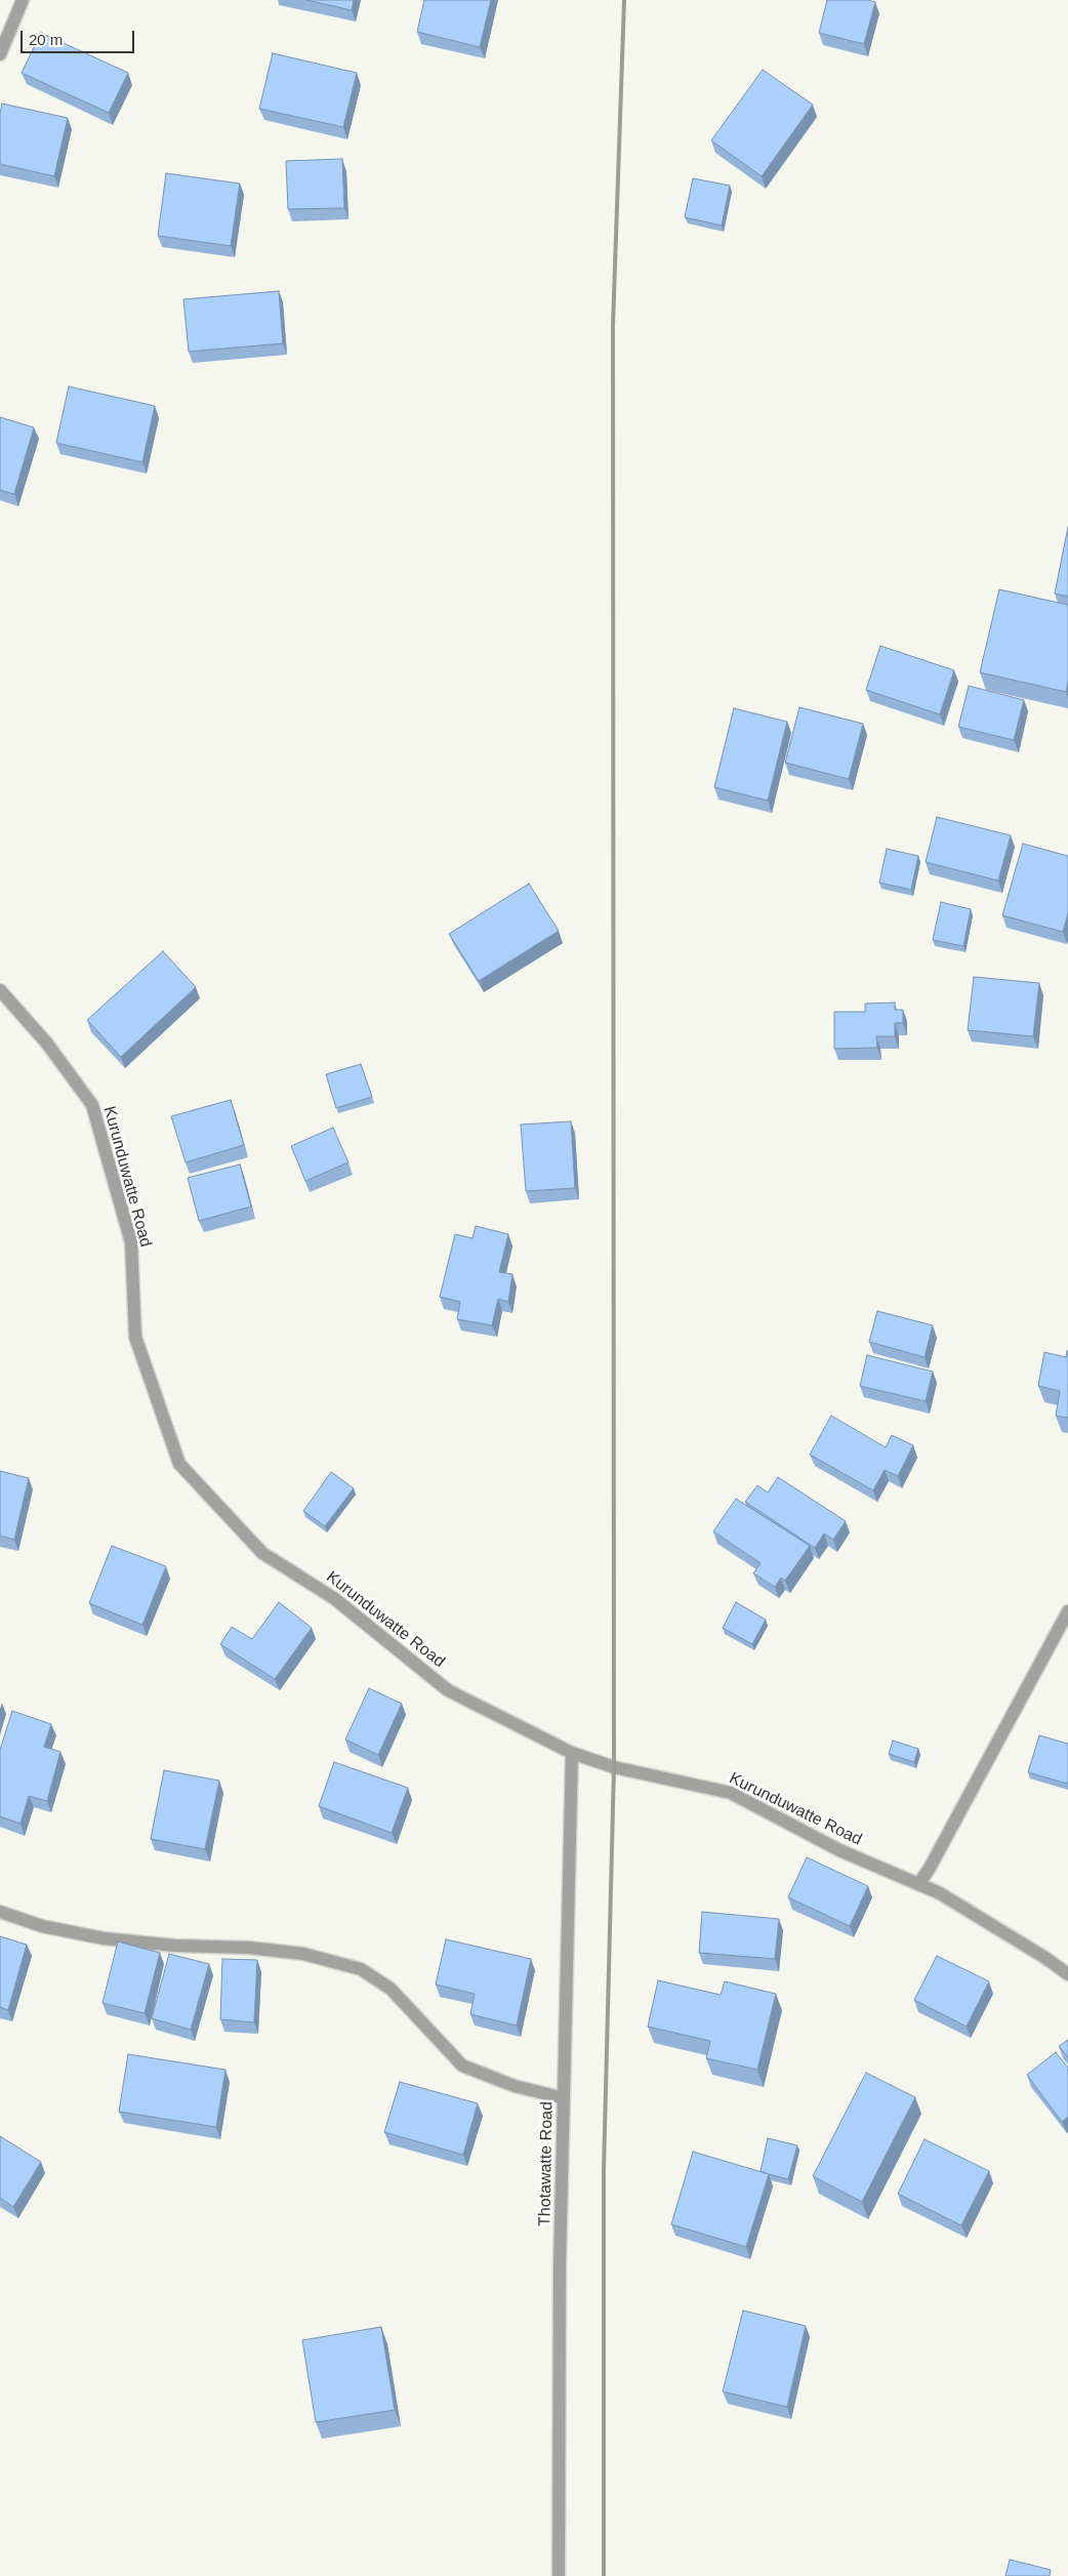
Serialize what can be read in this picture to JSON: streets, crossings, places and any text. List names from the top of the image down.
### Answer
{
  "streets": {
    "street": ["Kurunduwatte Road", "Thotawatte Road"]
  },
  "crossings": [
    ["Kurunduwatte Road", "Thotawatte Road"]
  ],
  "scale_bar": "20 m"
}
